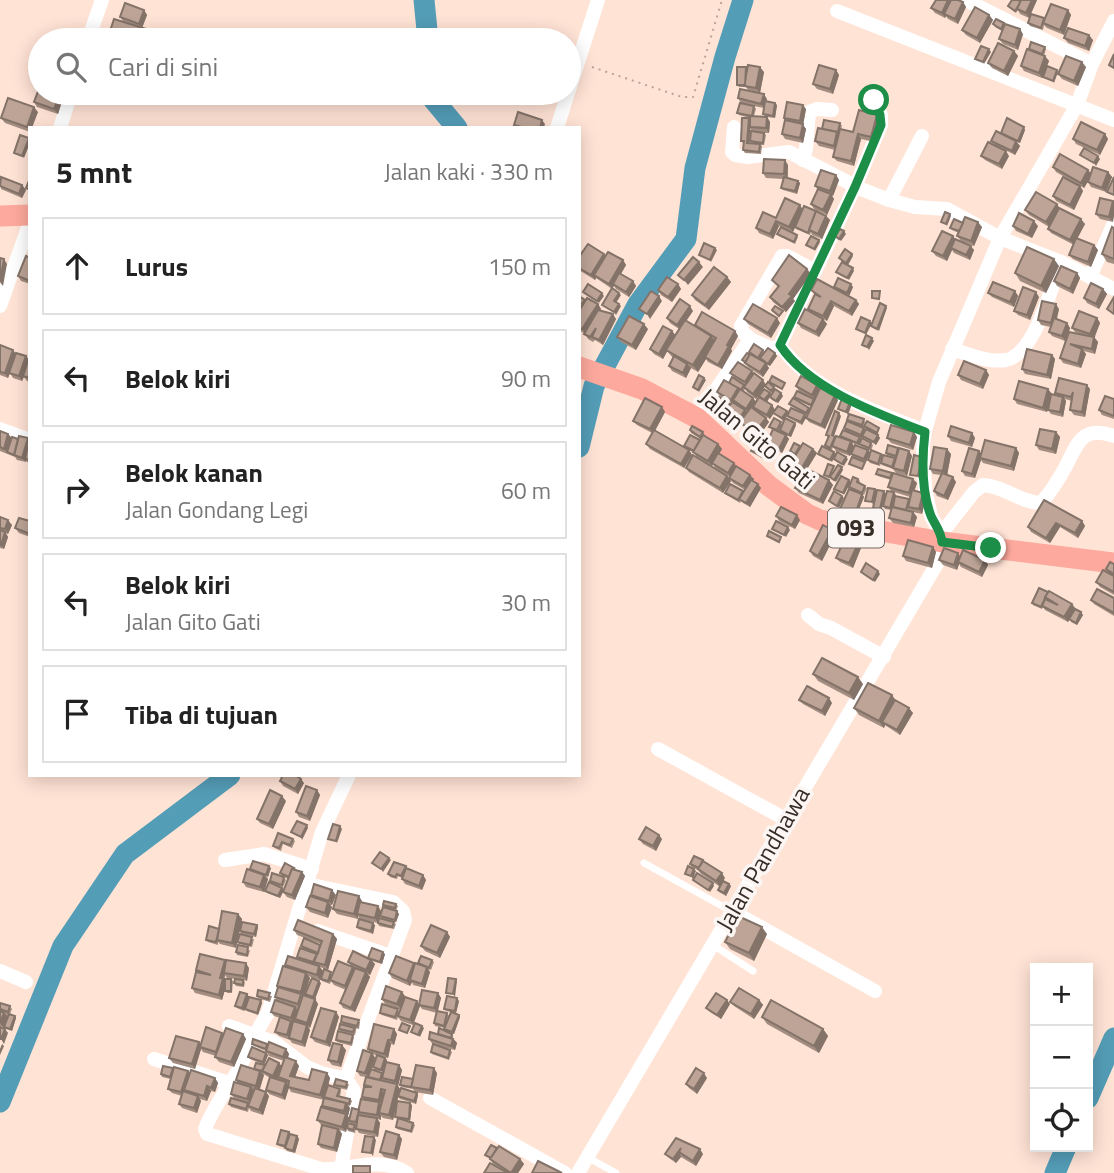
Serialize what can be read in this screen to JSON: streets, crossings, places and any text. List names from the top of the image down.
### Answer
{
  "streets": {
    "main road": ["Jalan Gito Gati", "093"],
    "street": ["Jalan Pandhawa"]
  },
  "crossings": [
    ["Jalan Gito Gati", "Jalan Pandhawa"]
  ],
  "page": {
    "search": "Cari di sini",
    "heading": ["5 mnt", "Jalan kaki · 330 m"],
    "list": [
      ["Lurus", "150 m"],
      ["Belok kiri", "90 m"],
      ["Belok kanan", "Jalan Gondang Legi", "60 m"],
      ["Belok kiri", "Jalan Gito Gati", "30 m"],
      "Tiba di tujuan"
    ],
    "map_buttons": ["+", "−"]
  }
}
